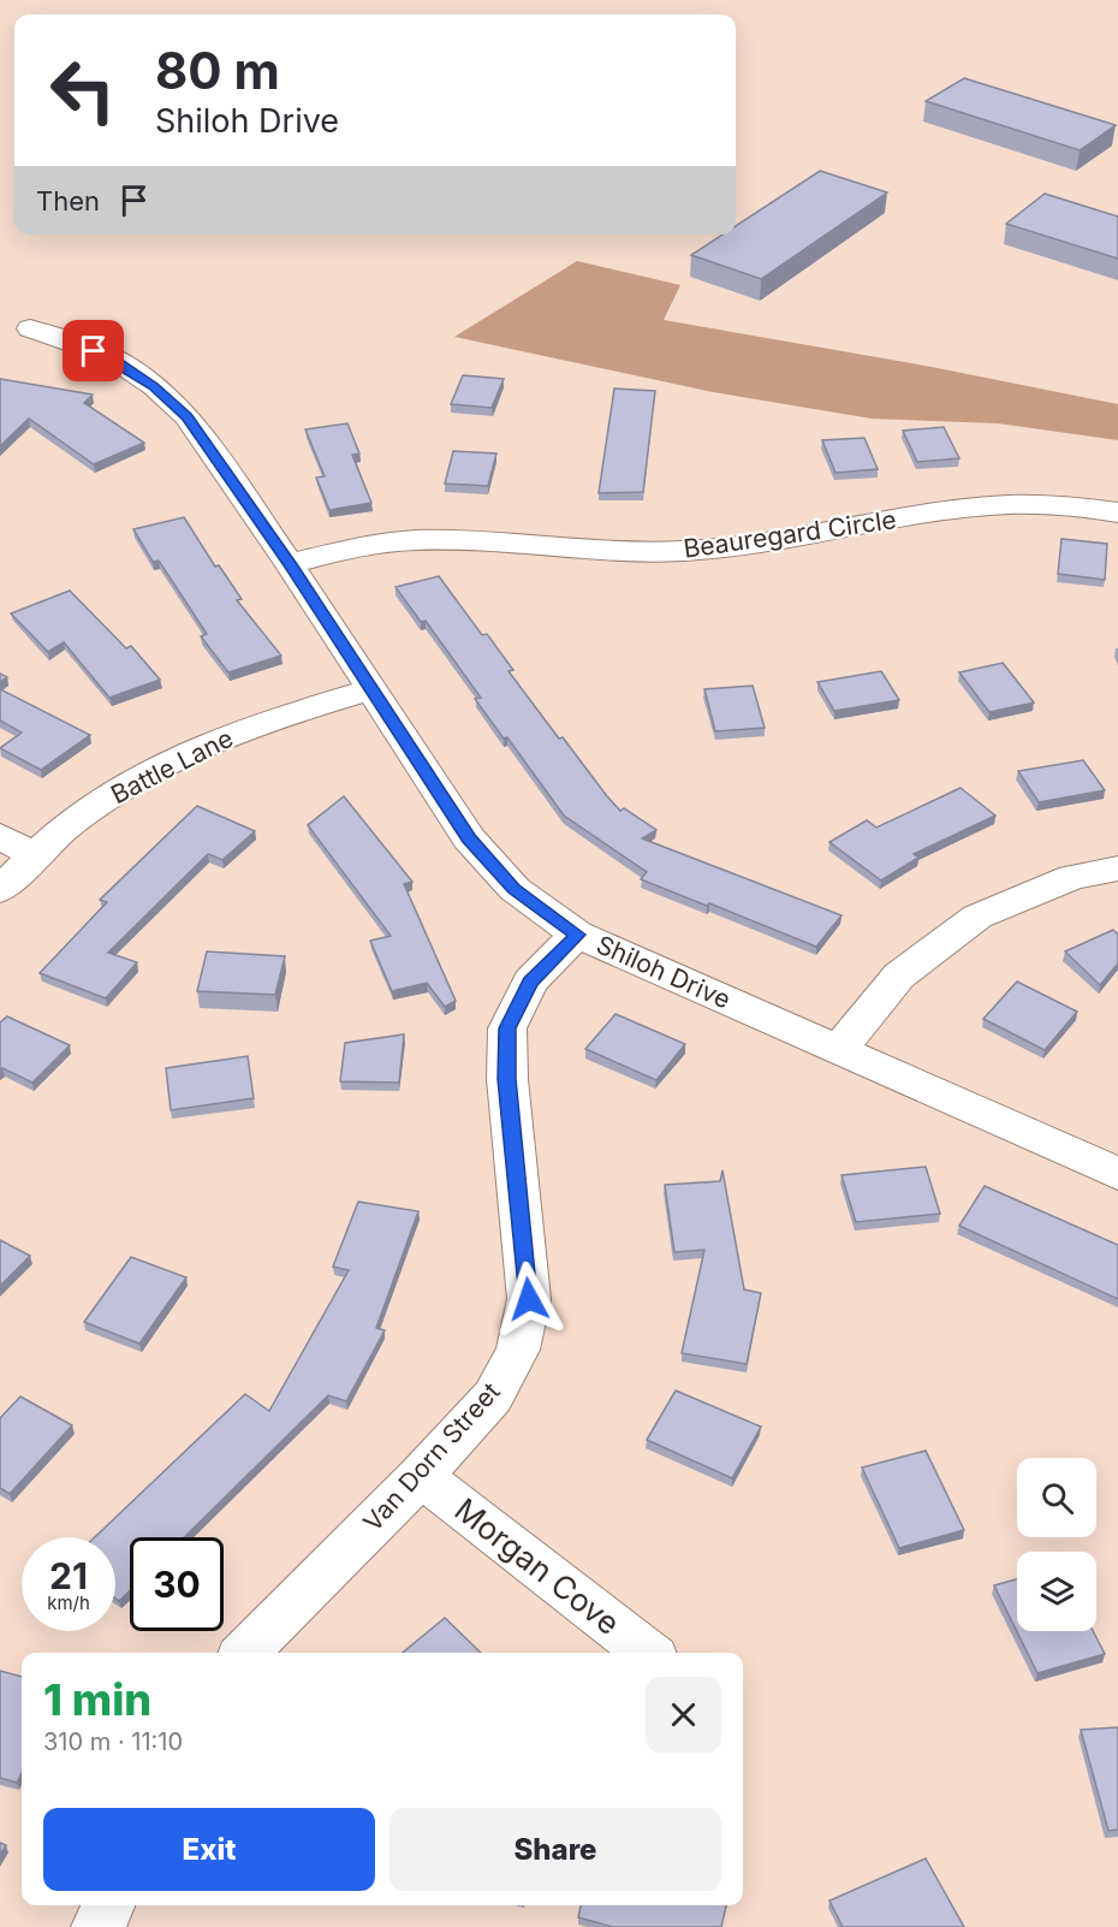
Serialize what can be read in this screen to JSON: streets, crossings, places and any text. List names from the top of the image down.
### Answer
{
  "streets": {
    "street": [
      "Beauregard Circle",
      "Battle Lane",
      "Shiloh Drive",
      "Van Dorn Street",
      "Morgan Cove"
    ]
  },
  "crossings": [
    ["Beauregard Circle", "Shiloh Drive"],
    ["Battle Lane", "Shiloh Drive"],
    ["Shiloh Drive", "Van Dorn Street"],
    ["Van Dorn Street", "Morgan Cove"]
  ],
  "page": {
    "turn": ["80 m", "Shiloh Drive"],
    "then": "Then",
    "speed": "21 km/h",
    "limit": "30",
    "heading": ["1 min", "310 m · 11:10"],
    "buttons": ["Exit", "Share"]
  }
}
